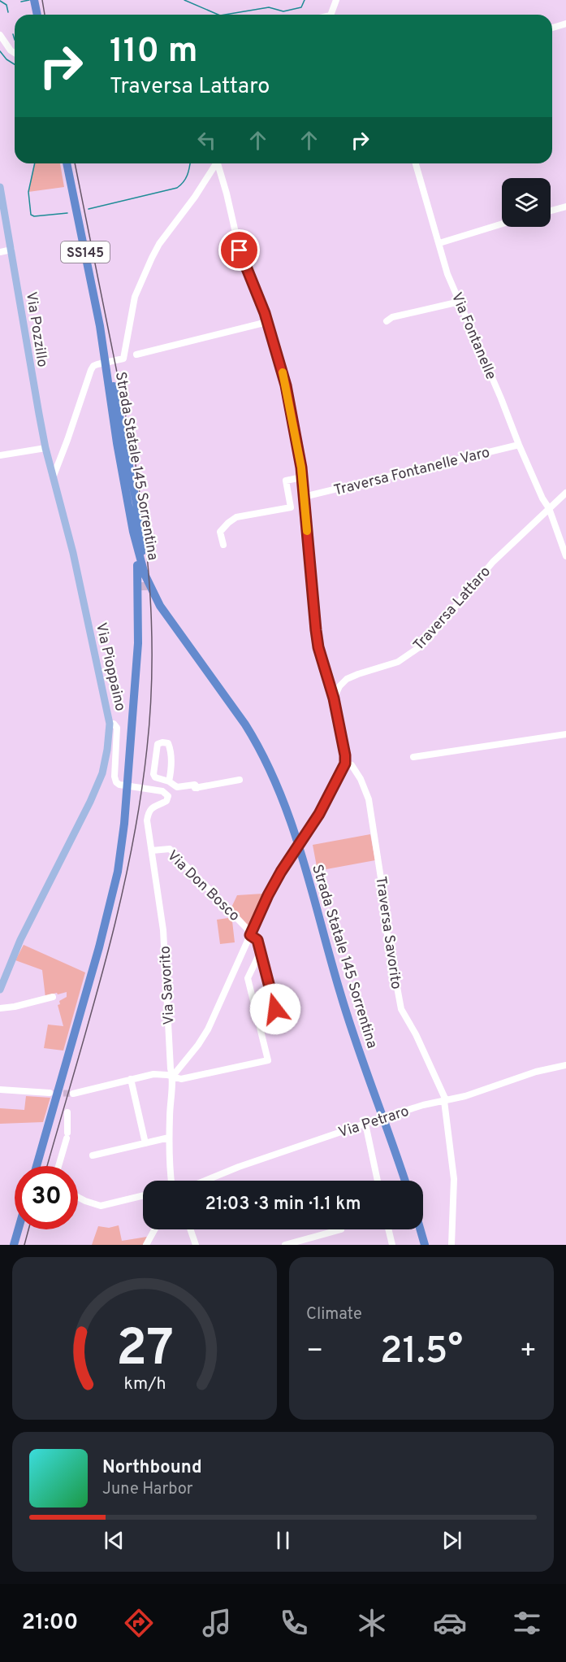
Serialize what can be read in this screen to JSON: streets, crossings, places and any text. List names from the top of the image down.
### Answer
{
  "streets": {
    "highway": ["SS145", "Strada Statale 145 Sorrentina"],
    "main road": ["Via Pozzillo", "Via Pioppaino"],
    "street": [
      "Via Fontanelle",
      "Traversa Fontanelle Varo",
      "Traversa Lattaro",
      "Via Don Bosco",
      "Traversa Savorito",
      "Via Savorito",
      "Via Petraro"
    ]
  },
  "crossings": [
    ["Via Pozzillo", "Via Pioppaino"],
    ["Via Fontanelle", "Traversa Fontanelle Varo"],
    ["Via Fontanelle", "Traversa Lattaro"],
    ["Via Don Bosco", "Via Savorito"],
    ["Traversa Savorito", "Via Petraro"]
  ],
  "page": {
    "turn": ["110 m", "Traversa Lattaro"],
    "limit": "30",
    "trip": "21:03 · 3 min · 1.1 km",
    "tile": "Climate",
    "heat": ["−", "21.5°", "+"],
    "song": ["Northbound", "June Harbor"],
    "tabs": "21:00",
    "gauge": ["27", "km/h"]
  }
}
